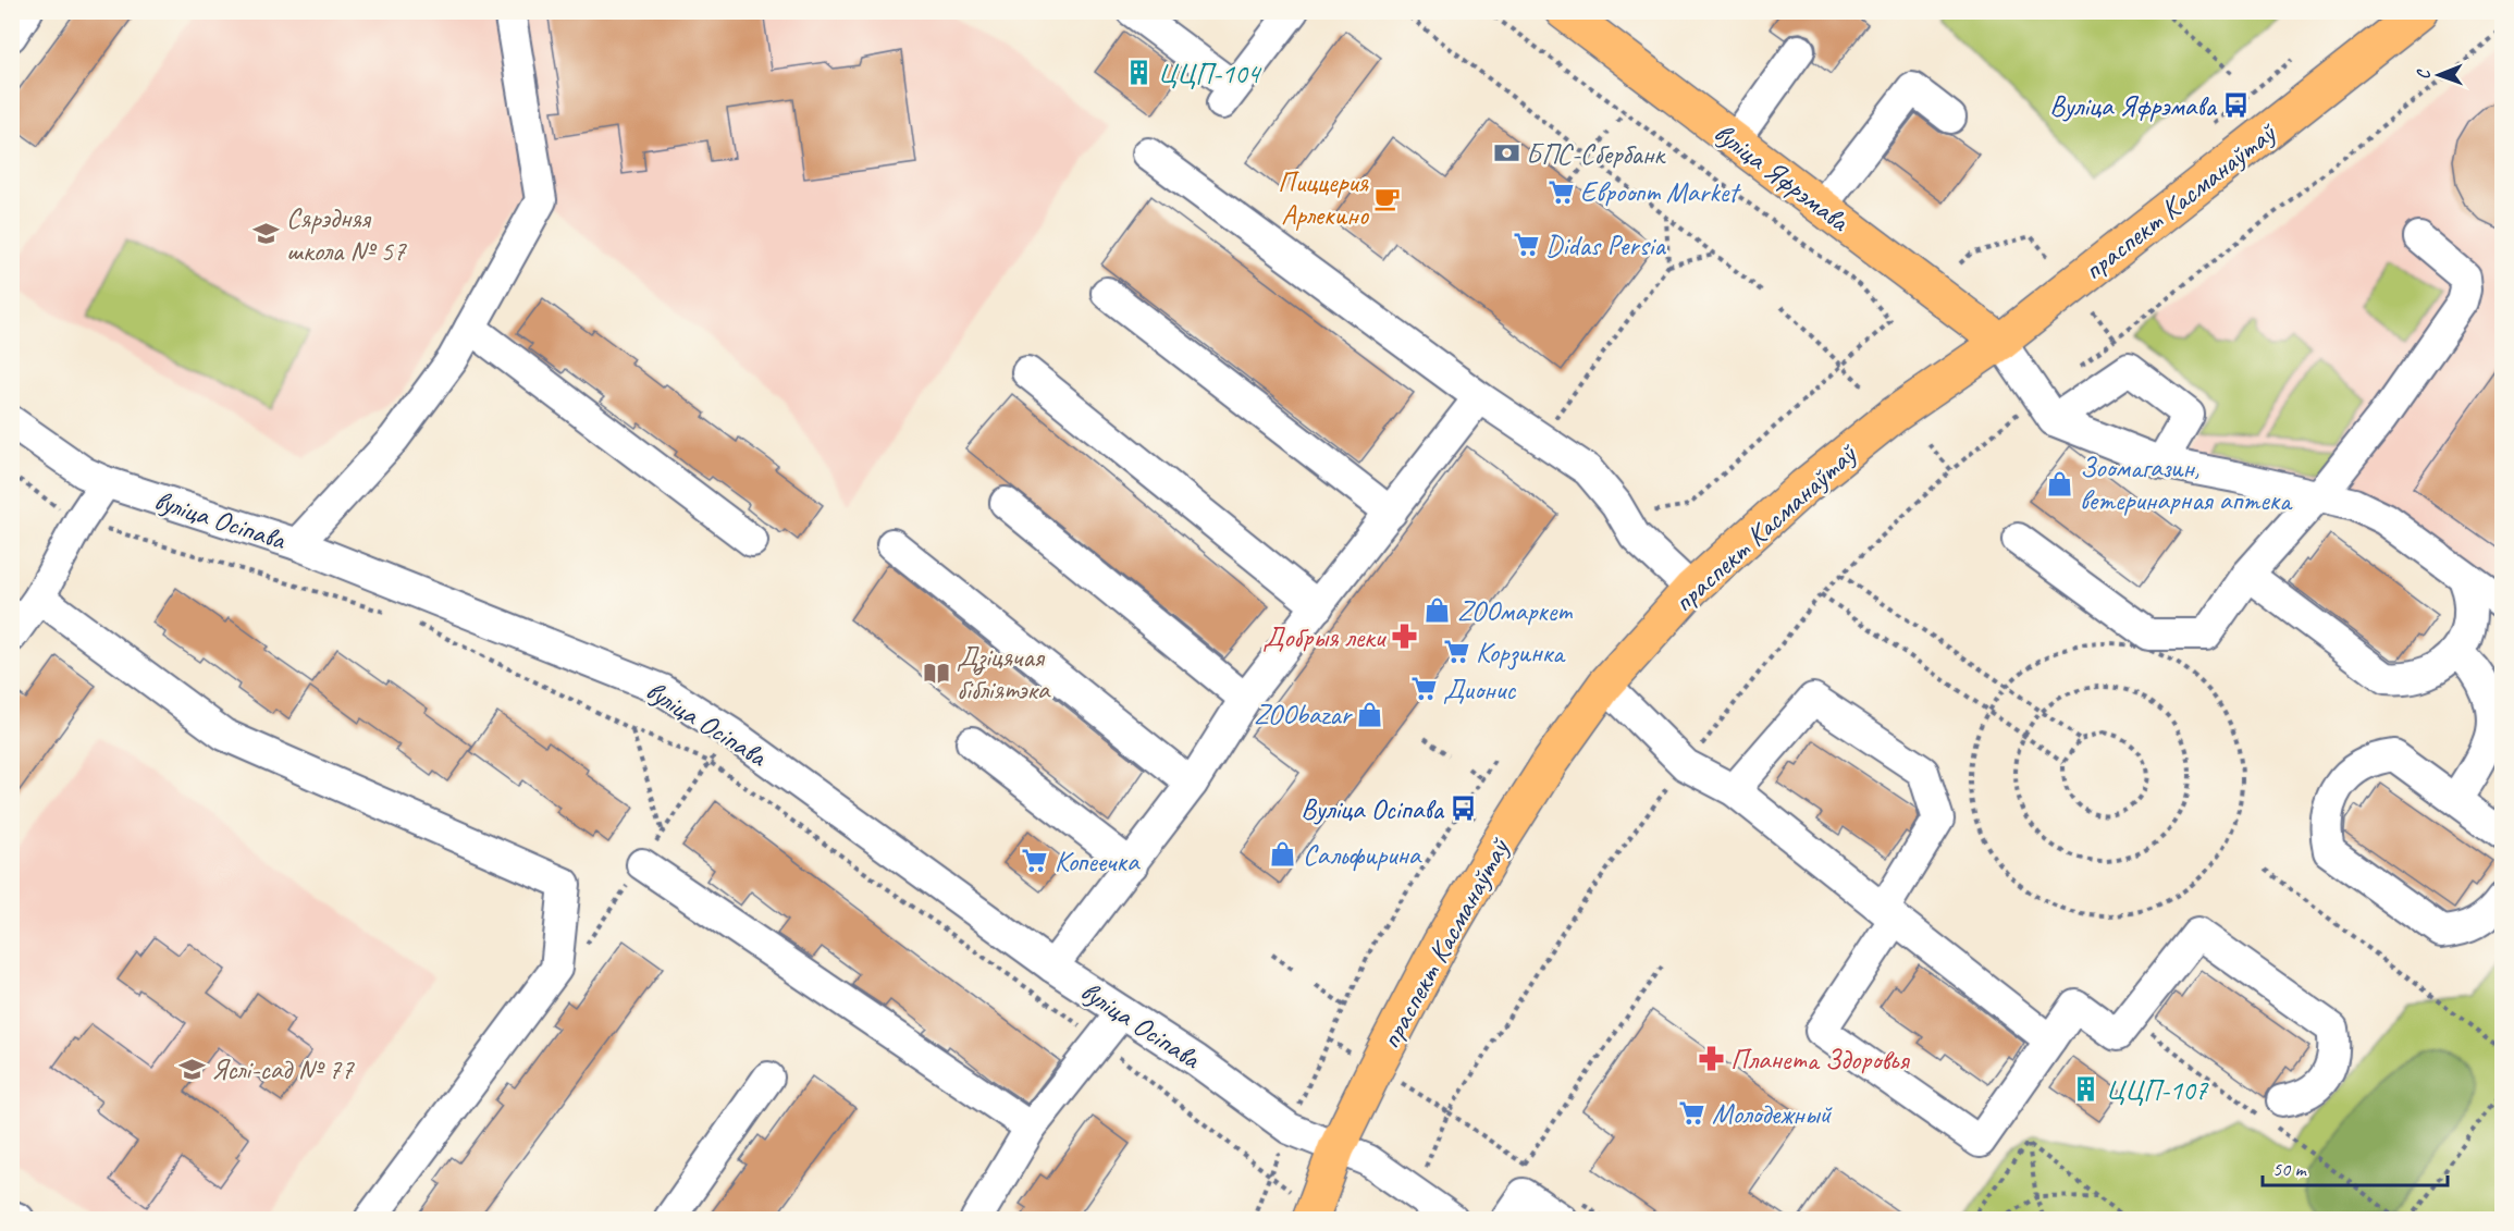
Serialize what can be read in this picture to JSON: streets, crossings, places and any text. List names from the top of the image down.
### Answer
{
  "streets": {
    "main road": ["вуліца Яфрэмава", "праспект Касманаўтаў"],
    "street": ["вуліца Осіпава"]
  },
  "crossings": [
    ["вуліца Яфрэмава", "праспект Касманаўтаў"],
    ["праспект Касманаўтаў", "вуліца Осіпава"]
  ],
  "places": {
    "building": ["ЦЦП-104", "ЦЦП-107"],
    "bus stop": ["Вуліца Яфрэмава", "Вуліца Осіпава"],
    "bank": ["БПС-Сбербанк"],
    "supermarket": [
      "Евроопт Market",
      "Didas Persia",
      "Корзинка",
      "Дионис",
      "Копеечка",
      "Молодежный"
    ],
    "cafe": ["Пиццерия Арлекино"],
    "school or university": ["Сярэдняя школа № 57", "Яслі-сад № 77"],
    "shop": [
      "Зоомагазин, ветеринарная аптека",
      "ZOOмаркет",
      "ZOObazar",
      "Сальфирина"
    ],
    "pharmacy": ["Добрыя леки", "Планета Здоровья"],
    "library": ["Дзіцячая бібліятэка"]
  },
  "scale_bar": "50 m",
  "north": "left"
}
